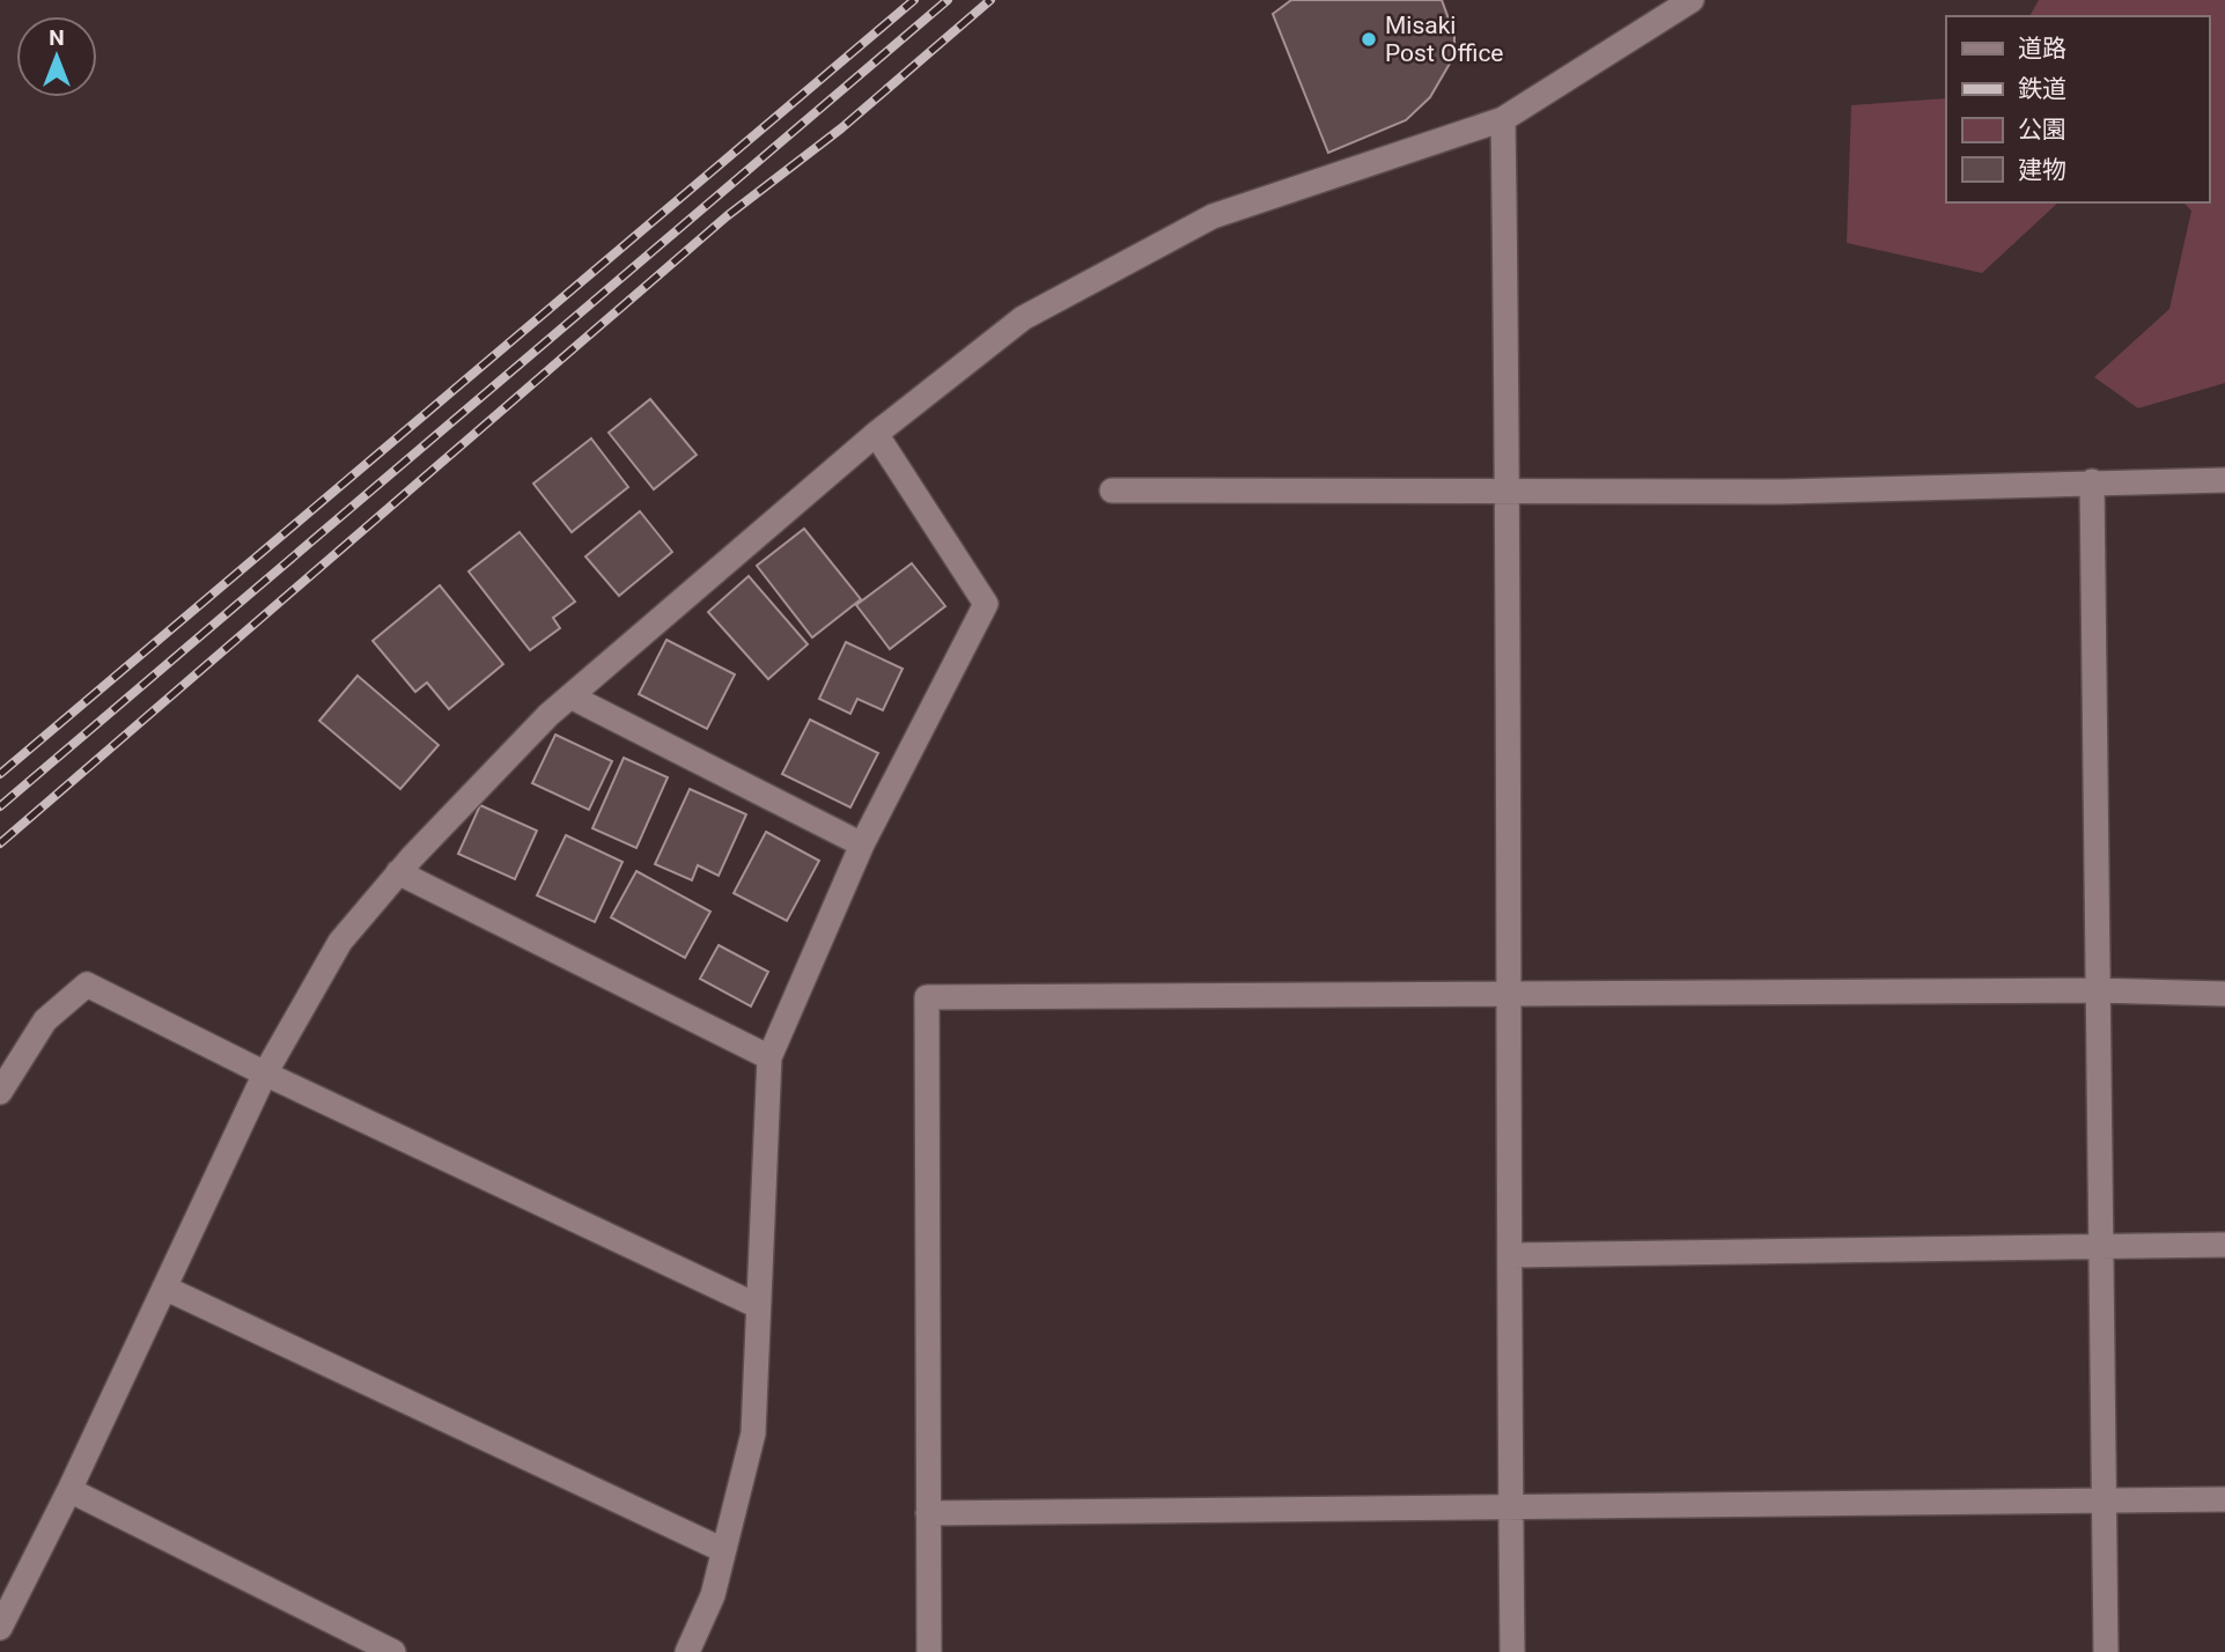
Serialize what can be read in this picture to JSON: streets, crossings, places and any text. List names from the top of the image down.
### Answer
{
  "places": ["Misaki Post Office"],
  "legend": [
    "道路",
    "鉄道",
    "公園",
    "建物"
  ],
  "north": "top"
}
